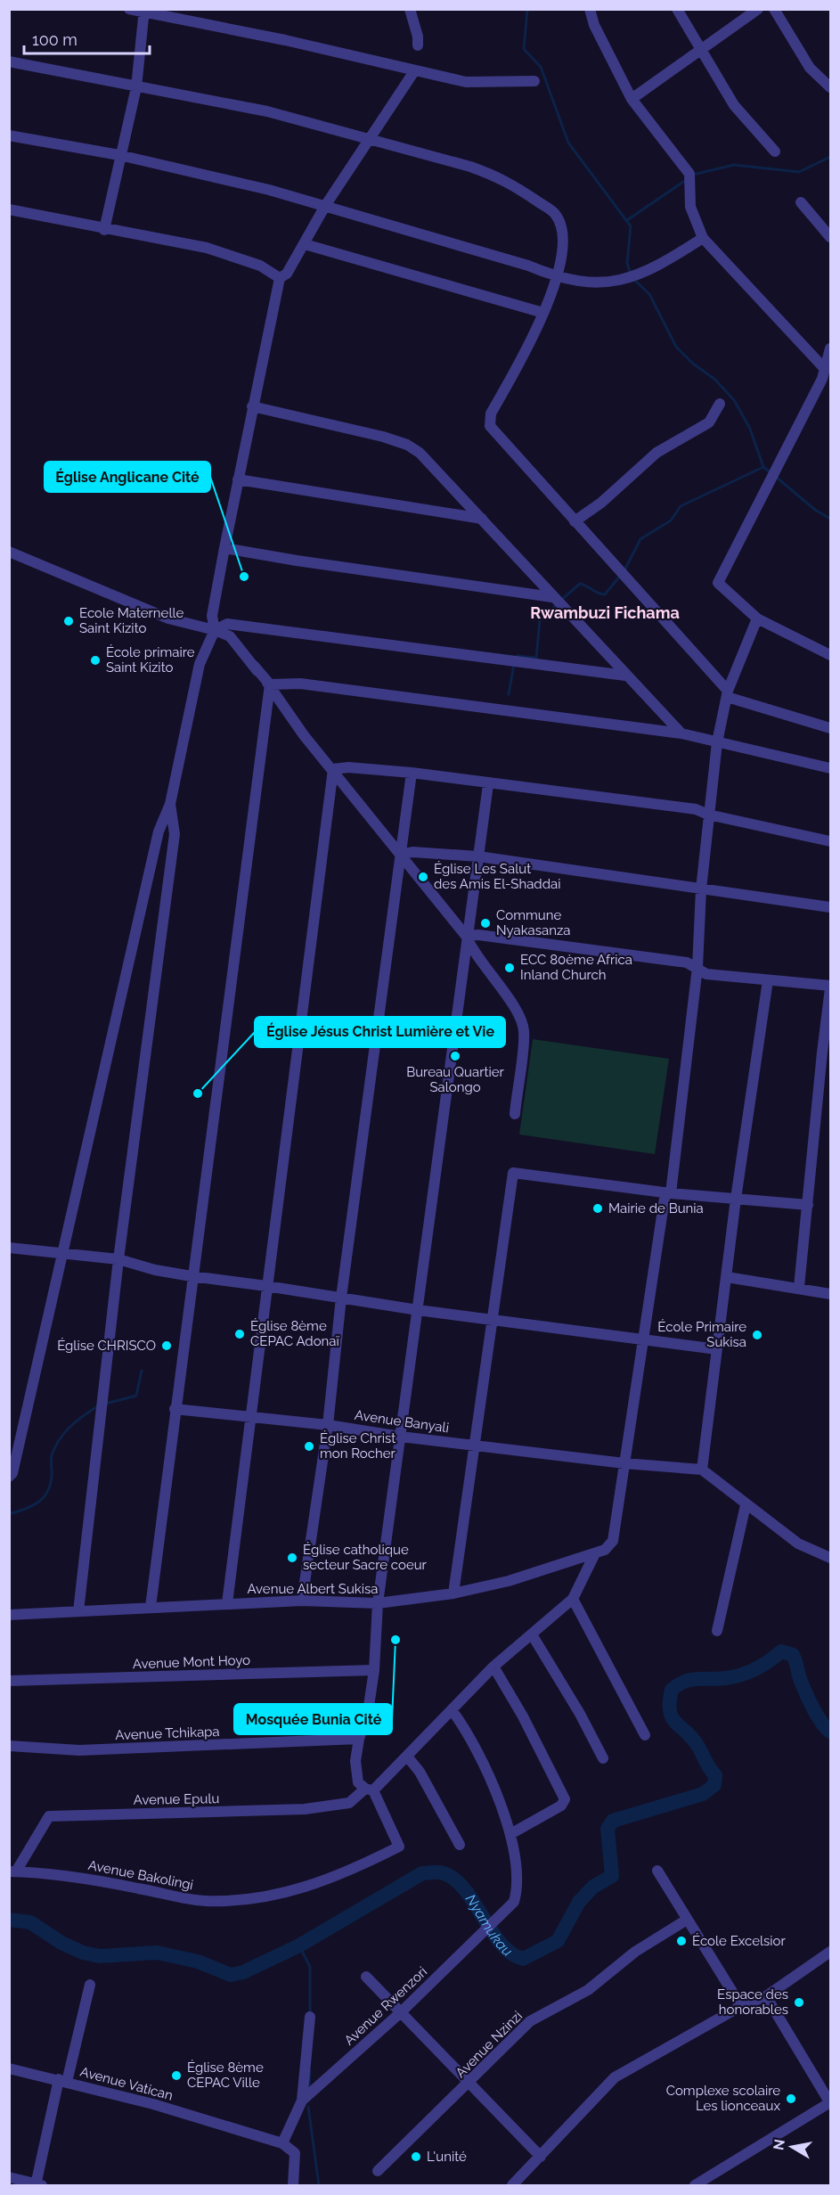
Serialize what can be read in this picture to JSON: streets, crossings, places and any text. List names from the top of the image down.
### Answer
{
  "streets": {
    "street": [
      "Avenue Banyali",
      "Avenue Albert Sukisa",
      "Avenue Mont Hoyo",
      "Avenue Tchikapa",
      "Avenue Epulu",
      "Avenue Bakolingi",
      "Avenue Rwenzori",
      "Avenue Nzinzi",
      "Avenue Vatican"
    ]
  },
  "crossings": [
    ["Avenue Banyali", "Avenue Albert Sukisa"],
    ["Avenue Epulu", "Avenue Bakolingi"],
    ["Avenue Epulu", "Avenue Rwenzori"]
  ],
  "districts": ["Rwambuzi Fichama"],
  "water": ["Nyamukau"],
  "places": [
    "Église Anglicane Cité",
    "Ecole Maternelle Saint Kizito",
    "École primaire Saint Kizito",
    "Église Les Salut des Amis El-Shaddai",
    "Commune Nyakasanza",
    "ECC 80ème Africa Inland Church",
    "Bureau Quartier Salongo",
    "Église Jésus Christ Lumière et Vie",
    "Mairie de Bunia",
    "Église 8ème CEPAC Adonaï",
    "École Primaire Sukisa",
    "Église CHRISCO",
    "Église Christ mon Rocher",
    "Église catholique secteur Sacre coeur",
    "Mosquée Bunia Cité",
    "École Excelsior",
    "Espace des honorables",
    "Église 8ème CEPAC Ville",
    "Complexe scolaire Les lionceaux",
    "L'unité"
  ],
  "scale_bar": "100 m",
  "north": "left"
}
